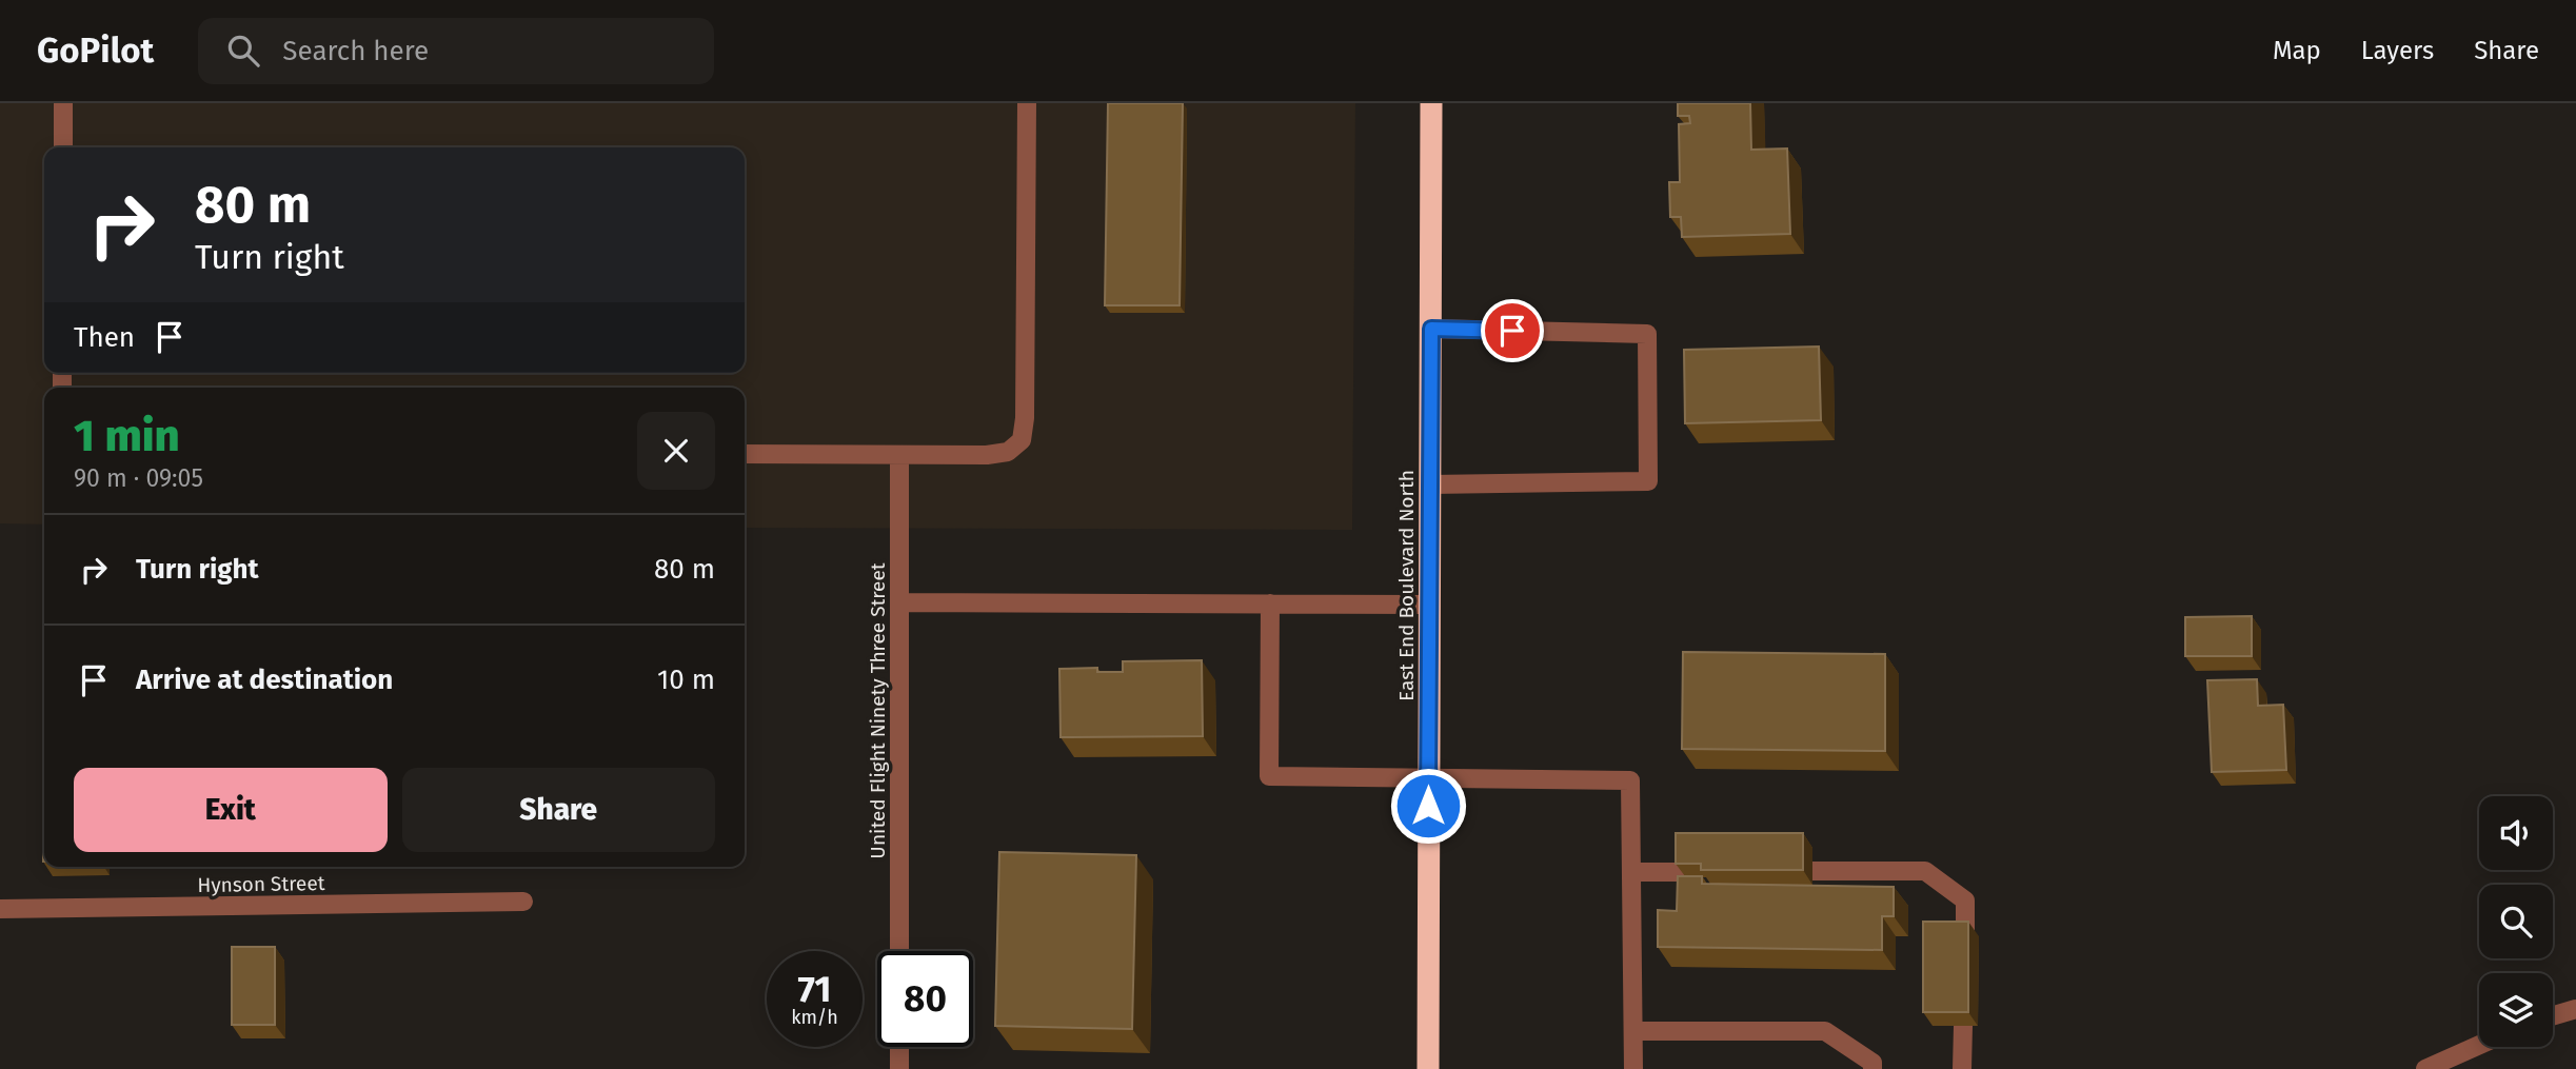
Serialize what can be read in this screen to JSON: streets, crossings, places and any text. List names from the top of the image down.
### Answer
{
  "streets": {
    "highway": ["East End Boulevard North"],
    "street": ["United Flight Ninety Three Street", "Hynson Street"]
  },
  "page": {
    "header": "GoPilot",
    "search": "Search here",
    "nav": ["Map", "Layers", "Share"],
    "turn": ["80 m", "Turn right"],
    "then": "Then",
    "heading": ["1 min", "90 m · 09:05"],
    "list": [
      {
        "name": "Turn right",
        "value": "80 m"
      },
      {
        "name": "Arrive at destination",
        "value": "10 m"
      }
    ],
    "buttons": ["Exit", "Share"],
    "speed": "71 km/h",
    "limit": "80"
  }
}
